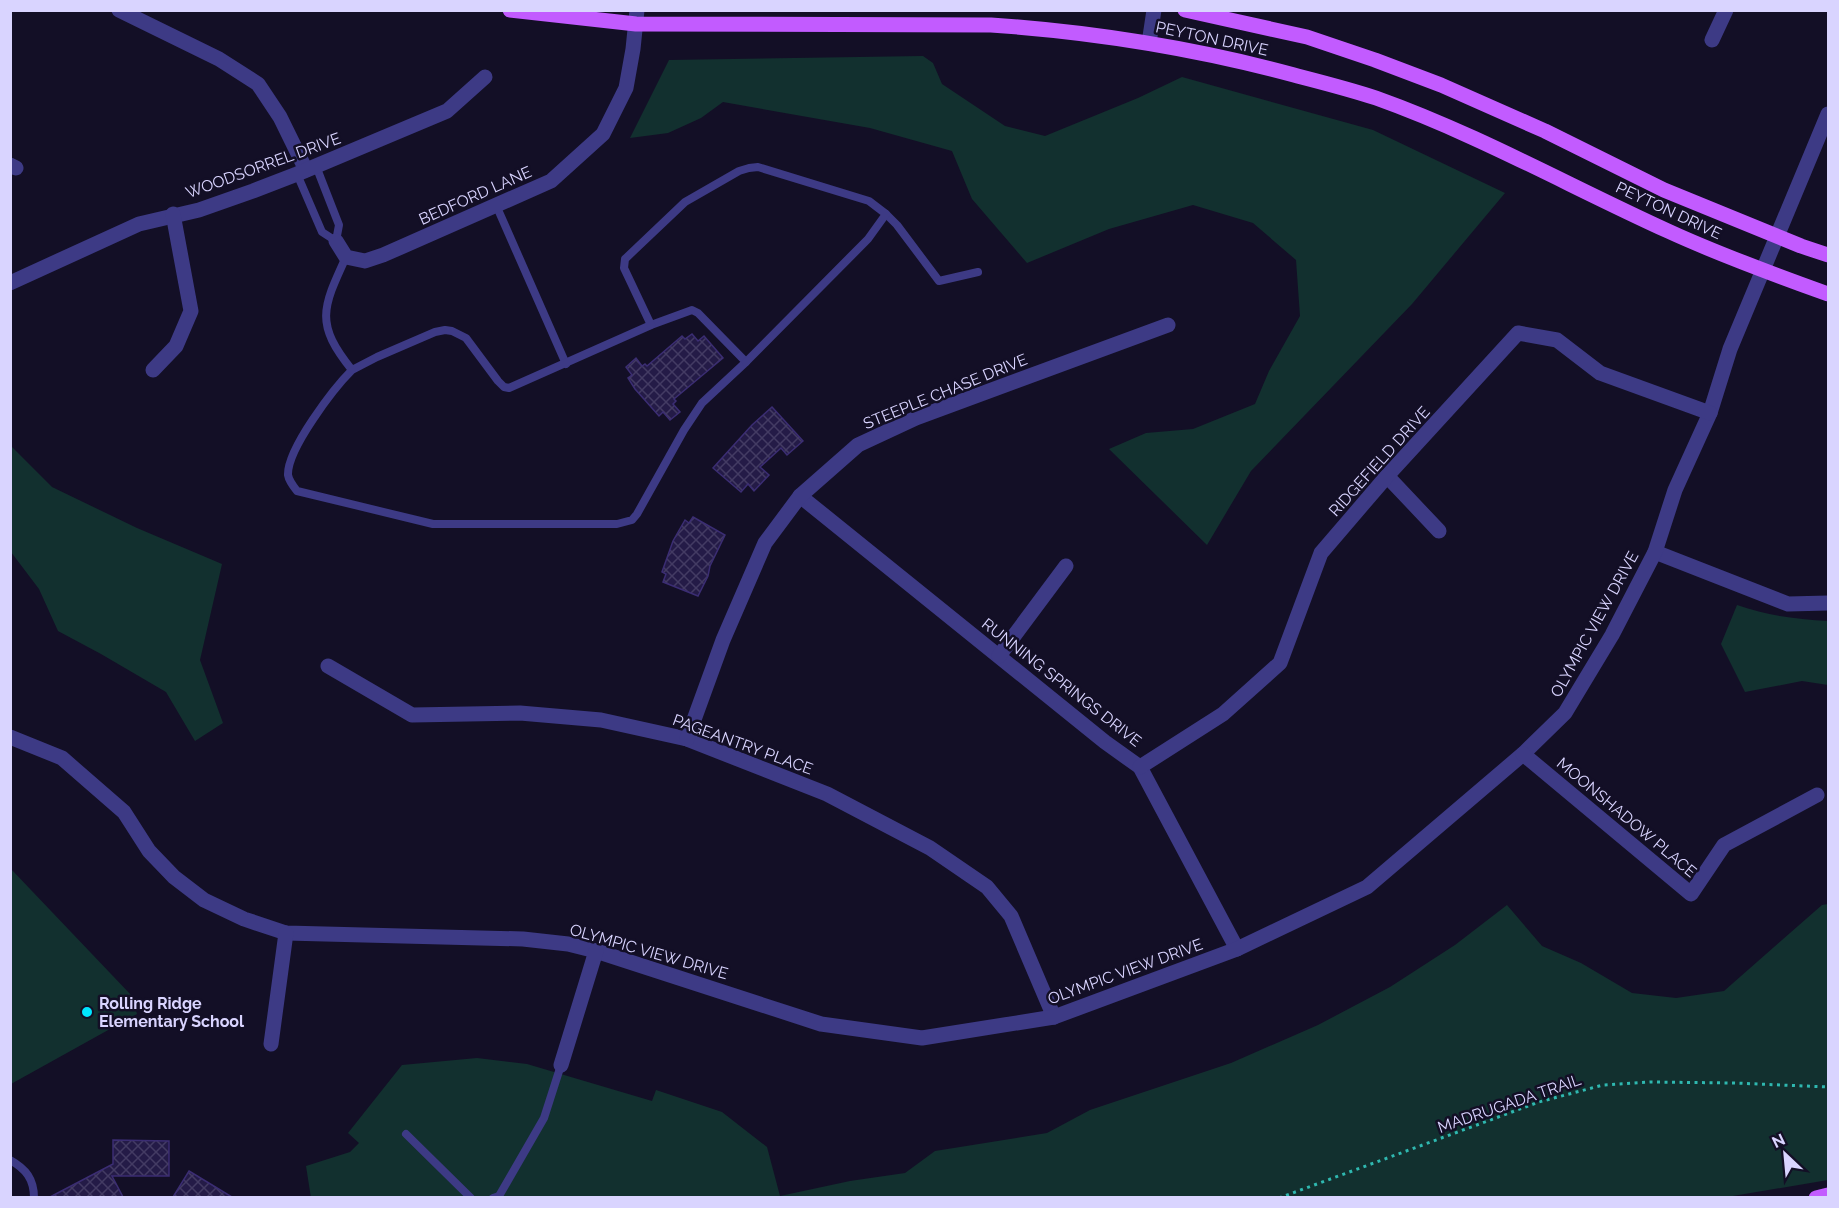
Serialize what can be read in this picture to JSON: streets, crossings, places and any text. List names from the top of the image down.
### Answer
{
  "streets": {
    "main road": ["PEYTON DRIVE"],
    "street": [
      "WOODSORREL DRIVE",
      "BEDFORD LANE",
      "STEEPLE CHASE DRIVE",
      "RIDGEFIELD DRIVE",
      "OLYMPIC VIEW DRIVE",
      "RUNNING SPRINGS DRIVE",
      "PAGEANTRY PLACE",
      "MOONSHADOW PLACE"
    ],
    "path": ["MADRUGADA TRAIL"]
  },
  "crossings": [
    ["PEYTON DRIVE", "BEDFORD LANE"],
    ["PEYTON DRIVE", "OLYMPIC VIEW DRIVE"],
    ["STEEPLE CHASE DRIVE", "RUNNING SPRINGS DRIVE"],
    ["STEEPLE CHASE DRIVE", "PAGEANTRY PLACE"],
    ["RIDGEFIELD DRIVE", "OLYMPIC VIEW DRIVE"],
    ["RIDGEFIELD DRIVE", "RUNNING SPRINGS DRIVE"],
    ["OLYMPIC VIEW DRIVE", "RUNNING SPRINGS DRIVE"],
    ["OLYMPIC VIEW DRIVE", "PAGEANTRY PLACE"],
    ["OLYMPIC VIEW DRIVE", "MOONSHADOW PLACE"]
  ],
  "places": ["Rolling Ridge Elementary School"],
  "north": "top left"
}
